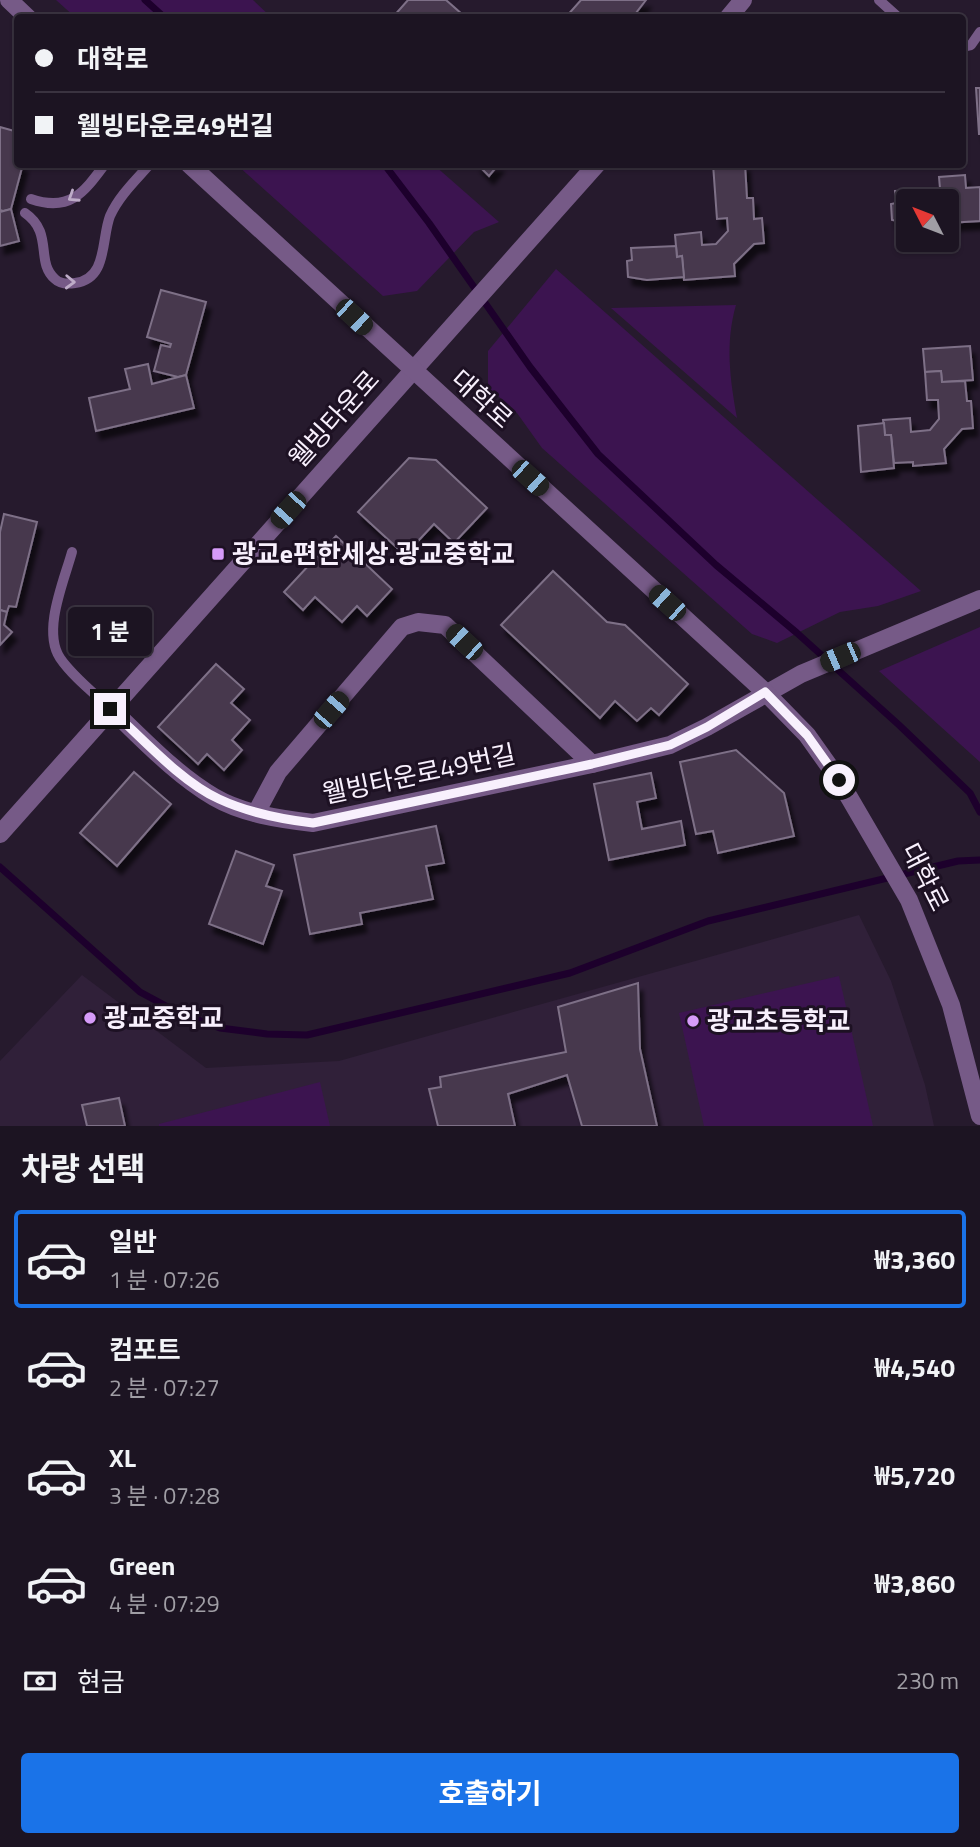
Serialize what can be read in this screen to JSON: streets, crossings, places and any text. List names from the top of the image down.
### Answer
{
  "streets": {
    "street": ["대학로", "웰빙타운로", "웰빙타운로49번길"]
  },
  "crossings": [
    ["대학로", "웰빙타운로"],
    ["대학로", "웰빙타운로49번길"],
    ["웰빙타운로", "웰빙타운로49번길"]
  ],
  "places": {
    "transit": ["광교e편한세상.광교중학교"],
    "other": ["광교중학교", "광교초등학교"]
  },
  "north": "top left",
  "page": {
    "banner": ["대학로", "웰빙타운로49번길"],
    "bubble": "1 분",
    "heading": "차량 선택",
    "list": [
      {
        "name": "일반",
        "note": "1 분 · 07:26",
        "value": "₩3,360"
      },
      {
        "name": "컴포트",
        "note": "2 분 · 07:27",
        "value": "₩4,540"
      },
      {
        "name": "XL",
        "note": "3 분 · 07:28",
        "value": "₩5,720"
      },
      {
        "name": "Green",
        "note": "4 분 · 07:29",
        "value": "₩3,860"
      }
    ],
    "pay": ["현금", "230 m"],
    "buttons": "호출하기"
  }
}
